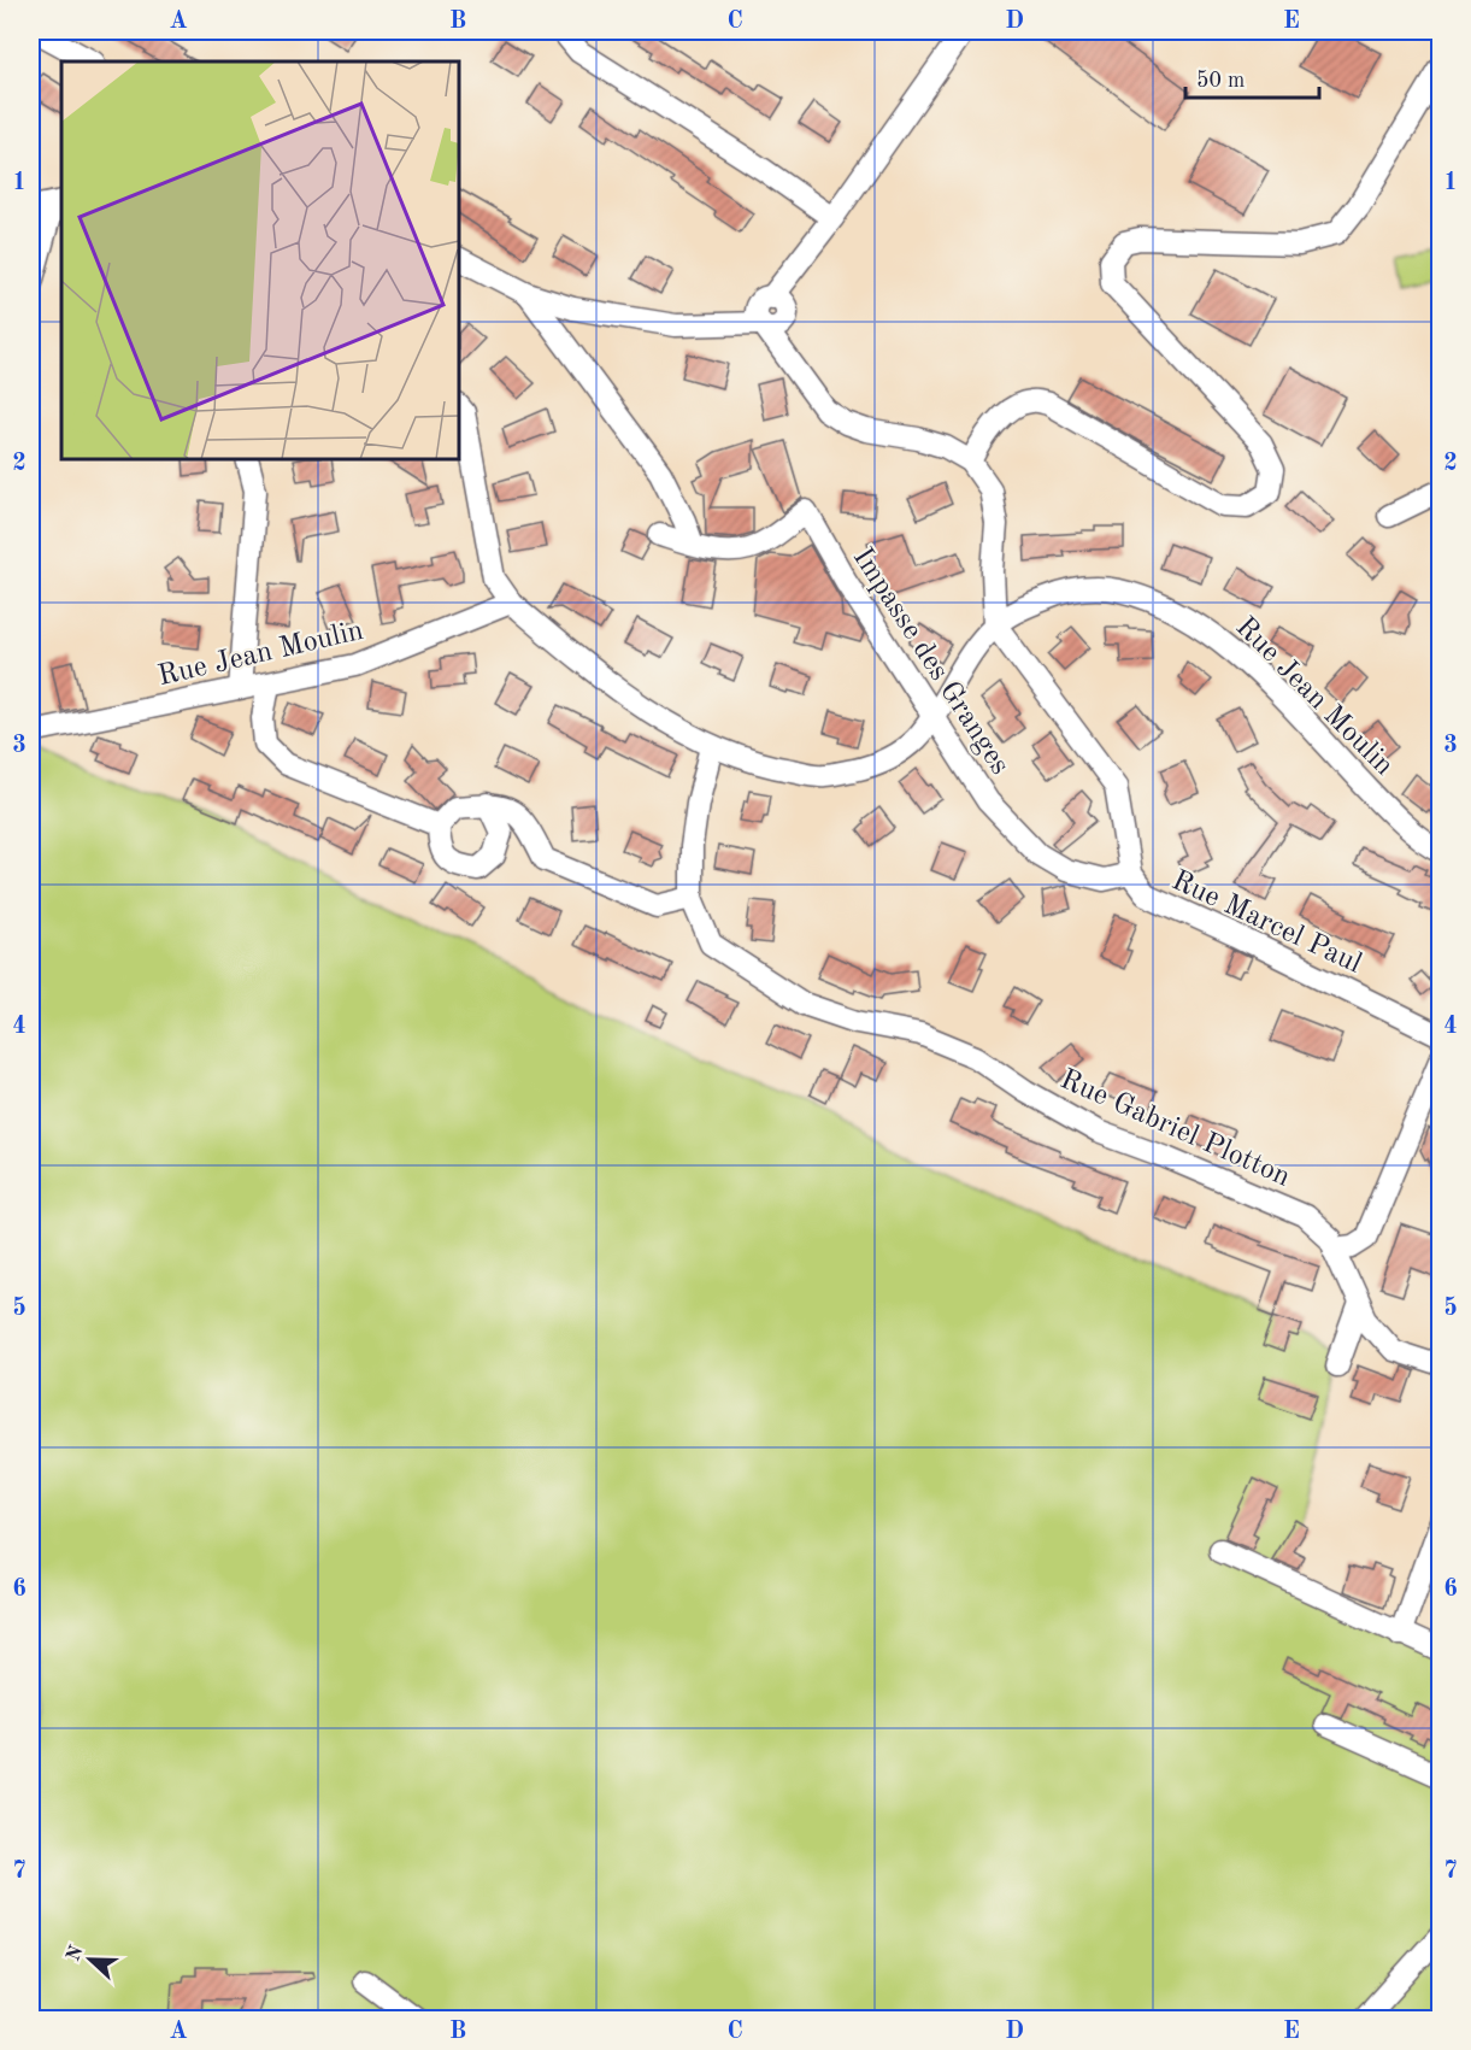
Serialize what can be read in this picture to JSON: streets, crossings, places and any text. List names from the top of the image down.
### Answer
{
  "streets": {
    "street": [
      "Rue Jean Moulin",
      "Impasse des Granges",
      "Rue Marcel Paul",
      "Rue Gabriel Plotton"
    ]
  },
  "crossings": [
    ["Rue Jean Moulin", "Impasse des Granges"],
    ["Rue Jean Moulin", "Rue Marcel Paul"],
    ["Rue Jean Moulin", "Rue Gabriel Plotton"],
    ["Impasse des Granges", "Rue Marcel Paul"]
  ],
  "scale_bar": "50 m",
  "north": "left",
  "grid": {
    "columns": [
      "A",
      "B",
      "C",
      "D",
      "E"
    ],
    "rows": [
      "1",
      "2",
      "3",
      "4",
      "5",
      "6",
      "7"
    ]
  }
}
